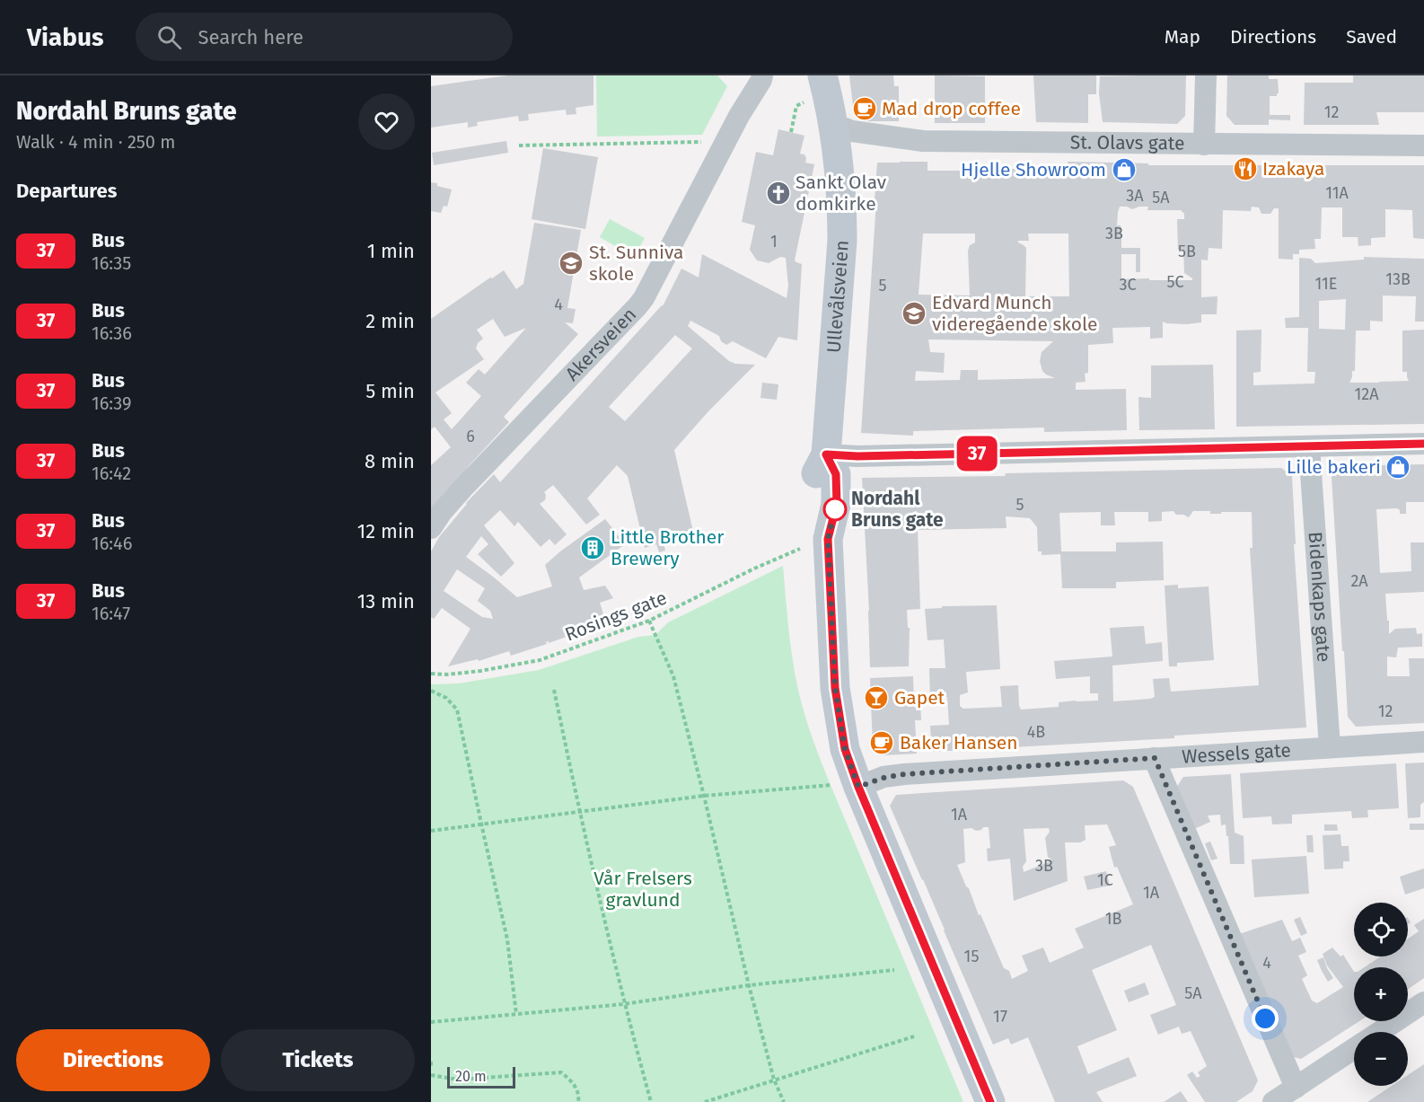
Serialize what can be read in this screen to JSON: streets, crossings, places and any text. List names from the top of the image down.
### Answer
{
  "streets": {
    "main road": ["Ullevålsveien"],
    "street": [
      "St. Olavs gate",
      "Akersveien",
      "Bidenkaps gate",
      "Wessels gate"
    ],
    "path": ["Rosings gate"]
  },
  "crossings": [
    ["St. Olavs gate", "Ullevålsveien"],
    ["Ullevålsveien", "Wessels gate"],
    ["Bidenkaps gate", "Wessels gate"]
  ],
  "parks": ["Vår Frelsers gravlund"],
  "places": {
    "cafe": ["Mad drop coffee", "Baker Hansen"],
    "restaurant": ["Izakaya"],
    "shop": ["Hjelle Showroom", "Lille bakeri"],
    "church": ["Sankt Olav domkirke"],
    "school or university": ["St. Sunniva skole", "Edvard Munch videregående skole"],
    "other": ["Nordahl Bruns gate"],
    "building": ["Little Brother Brewery"],
    "bar": ["Gapet"]
  },
  "lines": ["bus line 37"],
  "house_numbers": [
    "12",
    "11A",
    "3A",
    "5A",
    "3B",
    "1",
    "5B",
    "13B",
    "5C",
    "11E",
    "3C",
    "5",
    "4",
    "12A",
    "6",
    "5",
    "2A",
    "12",
    "4B",
    "1A",
    "3B",
    "1C",
    "1A",
    "1B",
    "15",
    "4",
    "5A",
    "17"
  ],
  "scale_bar": "20 m",
  "page": {
    "header": "Viabus",
    "search": "Search here",
    "nav": ["Map", "Directions", "Saved"],
    "heading": [
      ["Nordahl Bruns gate", "Walk · 4 min · 250 m"],
      "Departures"
    ],
    "on_map": "37",
    "list": [
      {
        "mark": "37",
        "name": "Bus",
        "note": "16:35",
        "value": "1 min"
      },
      {
        "mark": "37",
        "name": "Bus",
        "note": "16:36",
        "value": "2 min"
      },
      {
        "mark": "37",
        "name": "Bus",
        "note": "16:39",
        "value": "5 min"
      },
      {
        "mark": "37",
        "name": "Bus",
        "note": "16:42",
        "value": "8 min"
      },
      {
        "mark": "37",
        "name": "Bus",
        "note": "16:46",
        "value": "12 min"
      },
      {
        "mark": "37",
        "name": "Bus",
        "note": "16:47",
        "value": "13 min"
      }
    ],
    "map_buttons": ["+", "−"],
    "buttons": ["Directions", "Tickets"],
    "scale": "20 m"
  }
}
